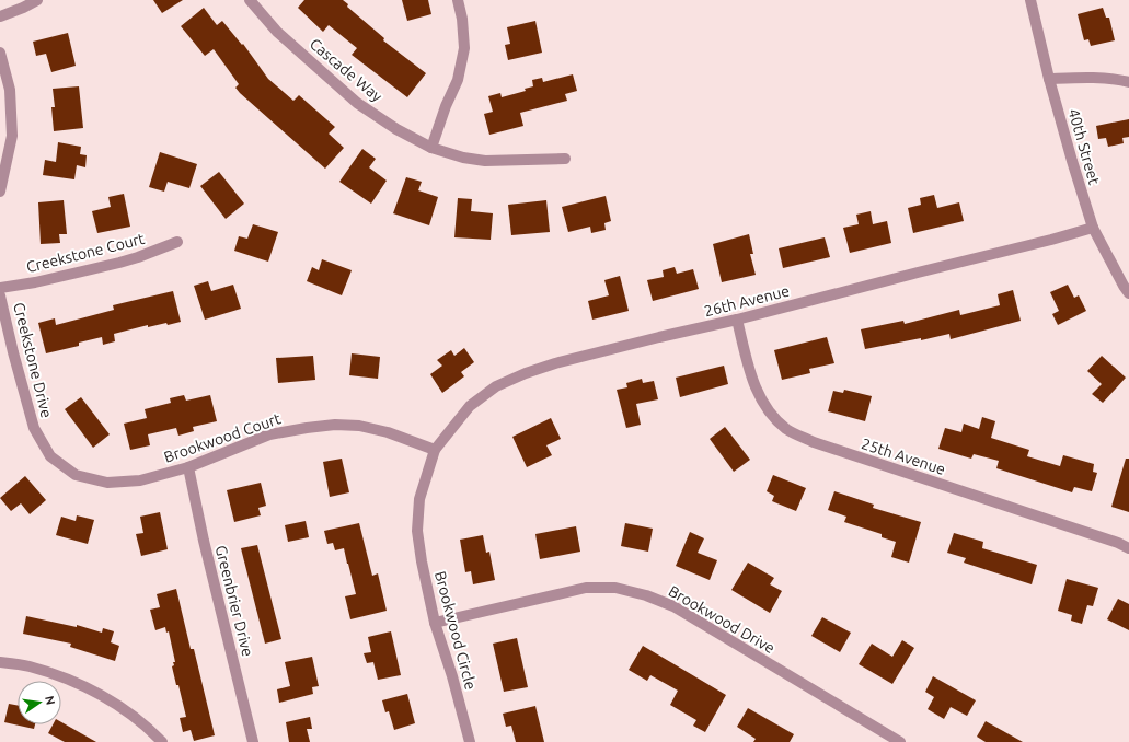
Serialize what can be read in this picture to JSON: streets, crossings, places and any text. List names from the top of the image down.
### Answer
{
  "streets": {
    "street": [
      "Cascade Way",
      "40th Street",
      "Creekstone Court",
      "26th Avenue",
      "Creekstone Drive",
      "Brookwood Court",
      "25th Avenue",
      "Greenbrier Drive",
      "Brookwood Drive",
      "Brookwood Circle"
    ]
  },
  "crossings": [
    ["40th Street", "26th Avenue"],
    ["26th Avenue", "Brookwood Court"],
    ["26th Avenue", "25th Avenue"],
    ["26th Avenue", "Brookwood Circle"],
    ["Creekstone Drive", "Brookwood Court"],
    ["Brookwood Court", "Greenbrier Drive"],
    ["Brookwood Court", "Brookwood Circle"],
    ["Brookwood Drive", "Brookwood Circle"]
  ],
  "north": "right"
}
